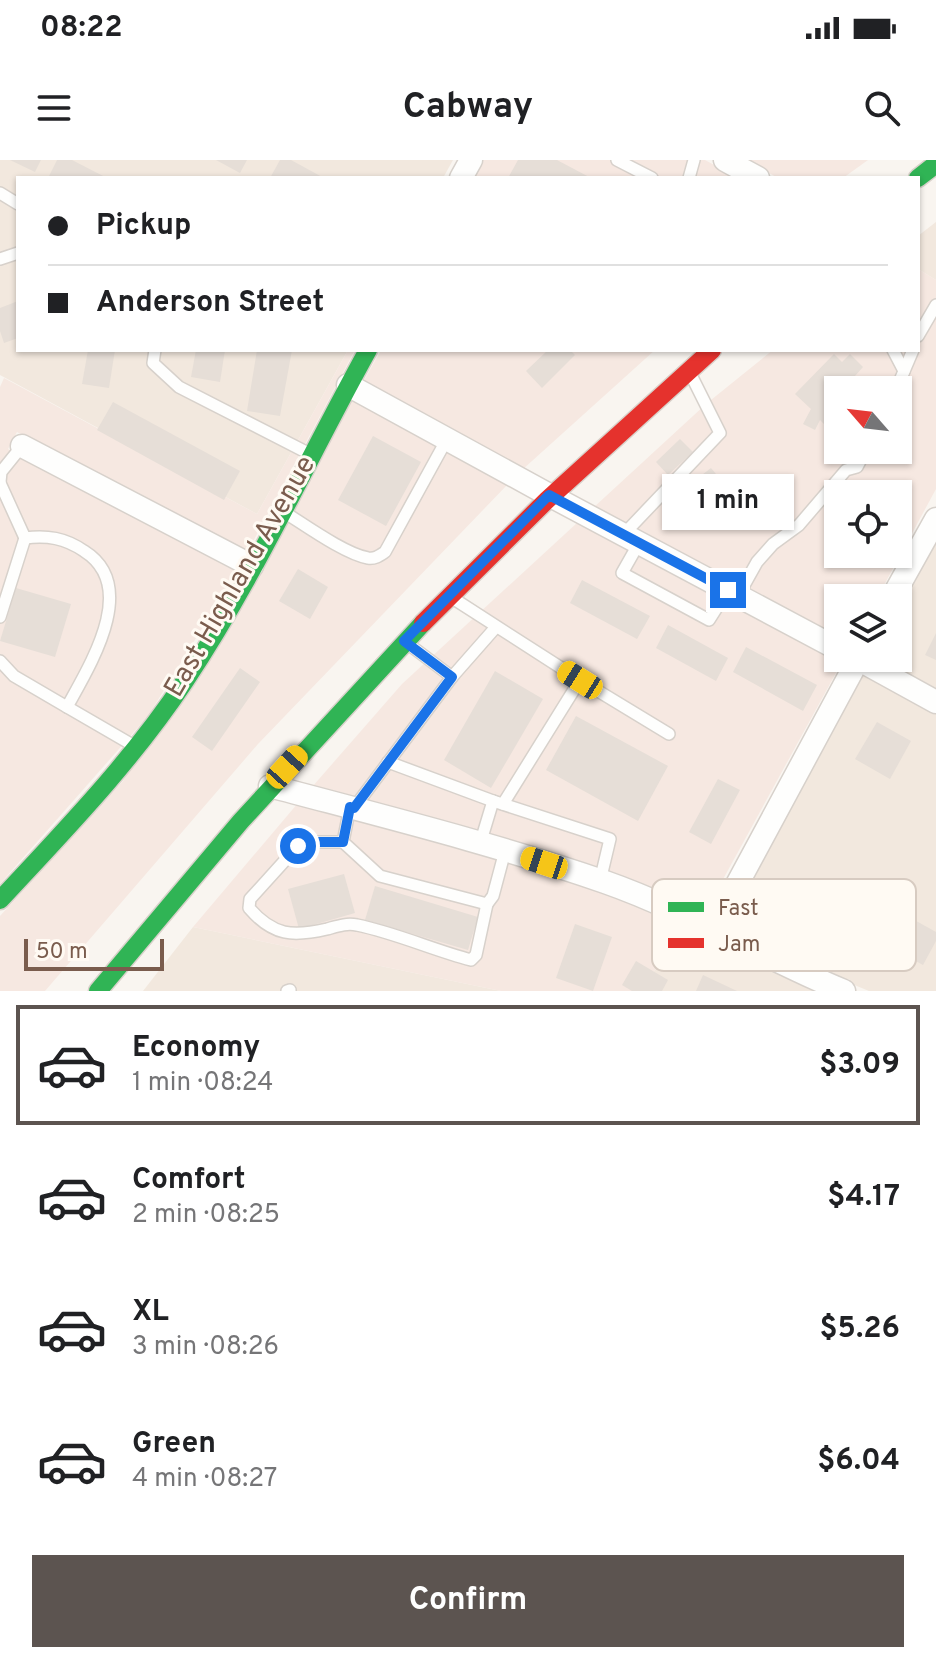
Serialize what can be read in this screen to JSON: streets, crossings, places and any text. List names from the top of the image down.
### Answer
{
  "streets": {
    "main road": ["East Highland Avenue"]
  },
  "legend": ["Fast", "Jam"],
  "scale_bar": "50 m",
  "north": "top left",
  "page": {
    "status": "08:22",
    "header": "Cabway",
    "banner": ["Pickup", "Anderson Street"],
    "bubble": "1 min",
    "scale": "50 m",
    "list": [
      {
        "name": "Economy",
        "note": "1 min · 08:24",
        "value": "$3.09"
      },
      {
        "name": "Comfort",
        "note": "2 min · 08:25",
        "value": "$4.17"
      },
      {
        "name": "XL",
        "note": "3 min · 08:26",
        "value": "$5.26"
      },
      {
        "name": "Green",
        "note": "4 min · 08:27",
        "value": "$6.04"
      }
    ],
    "buttons": "Confirm"
  }
}
